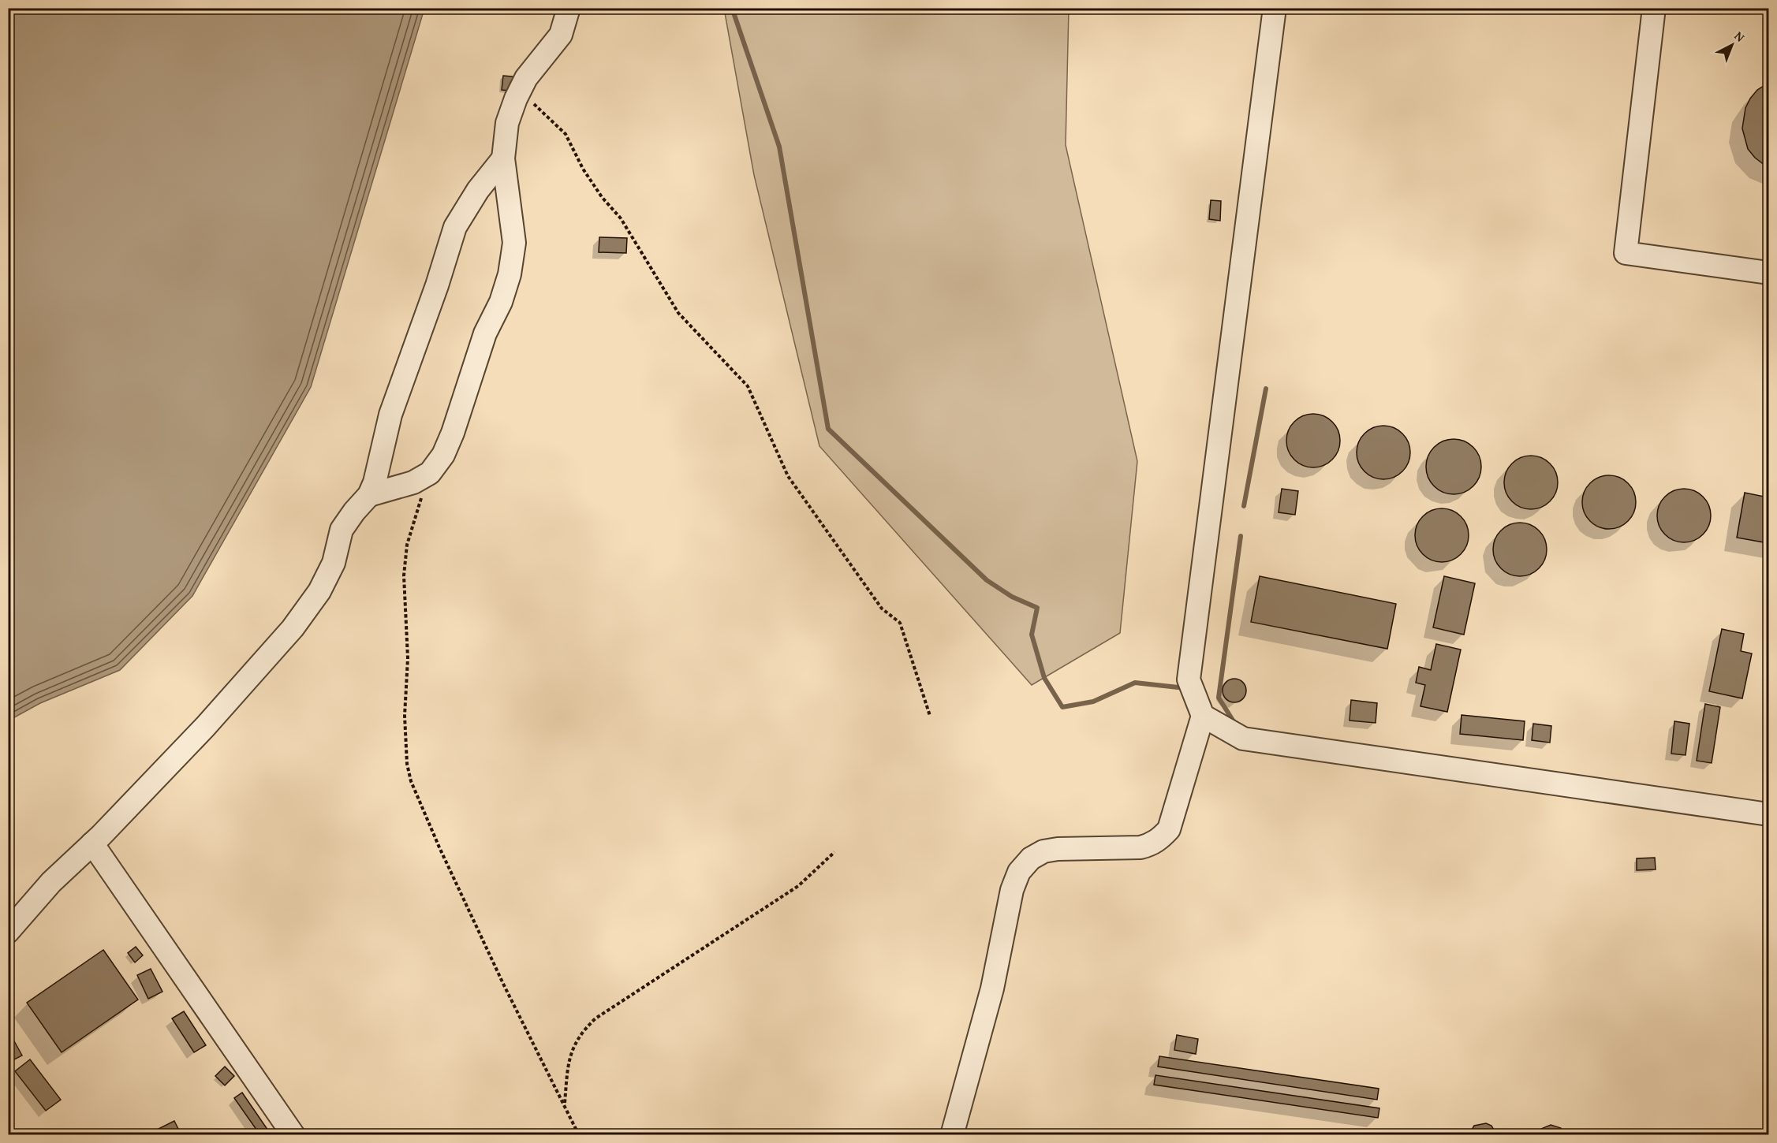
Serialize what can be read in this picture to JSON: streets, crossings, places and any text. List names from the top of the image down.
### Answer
{
  "north": "top right"
}
